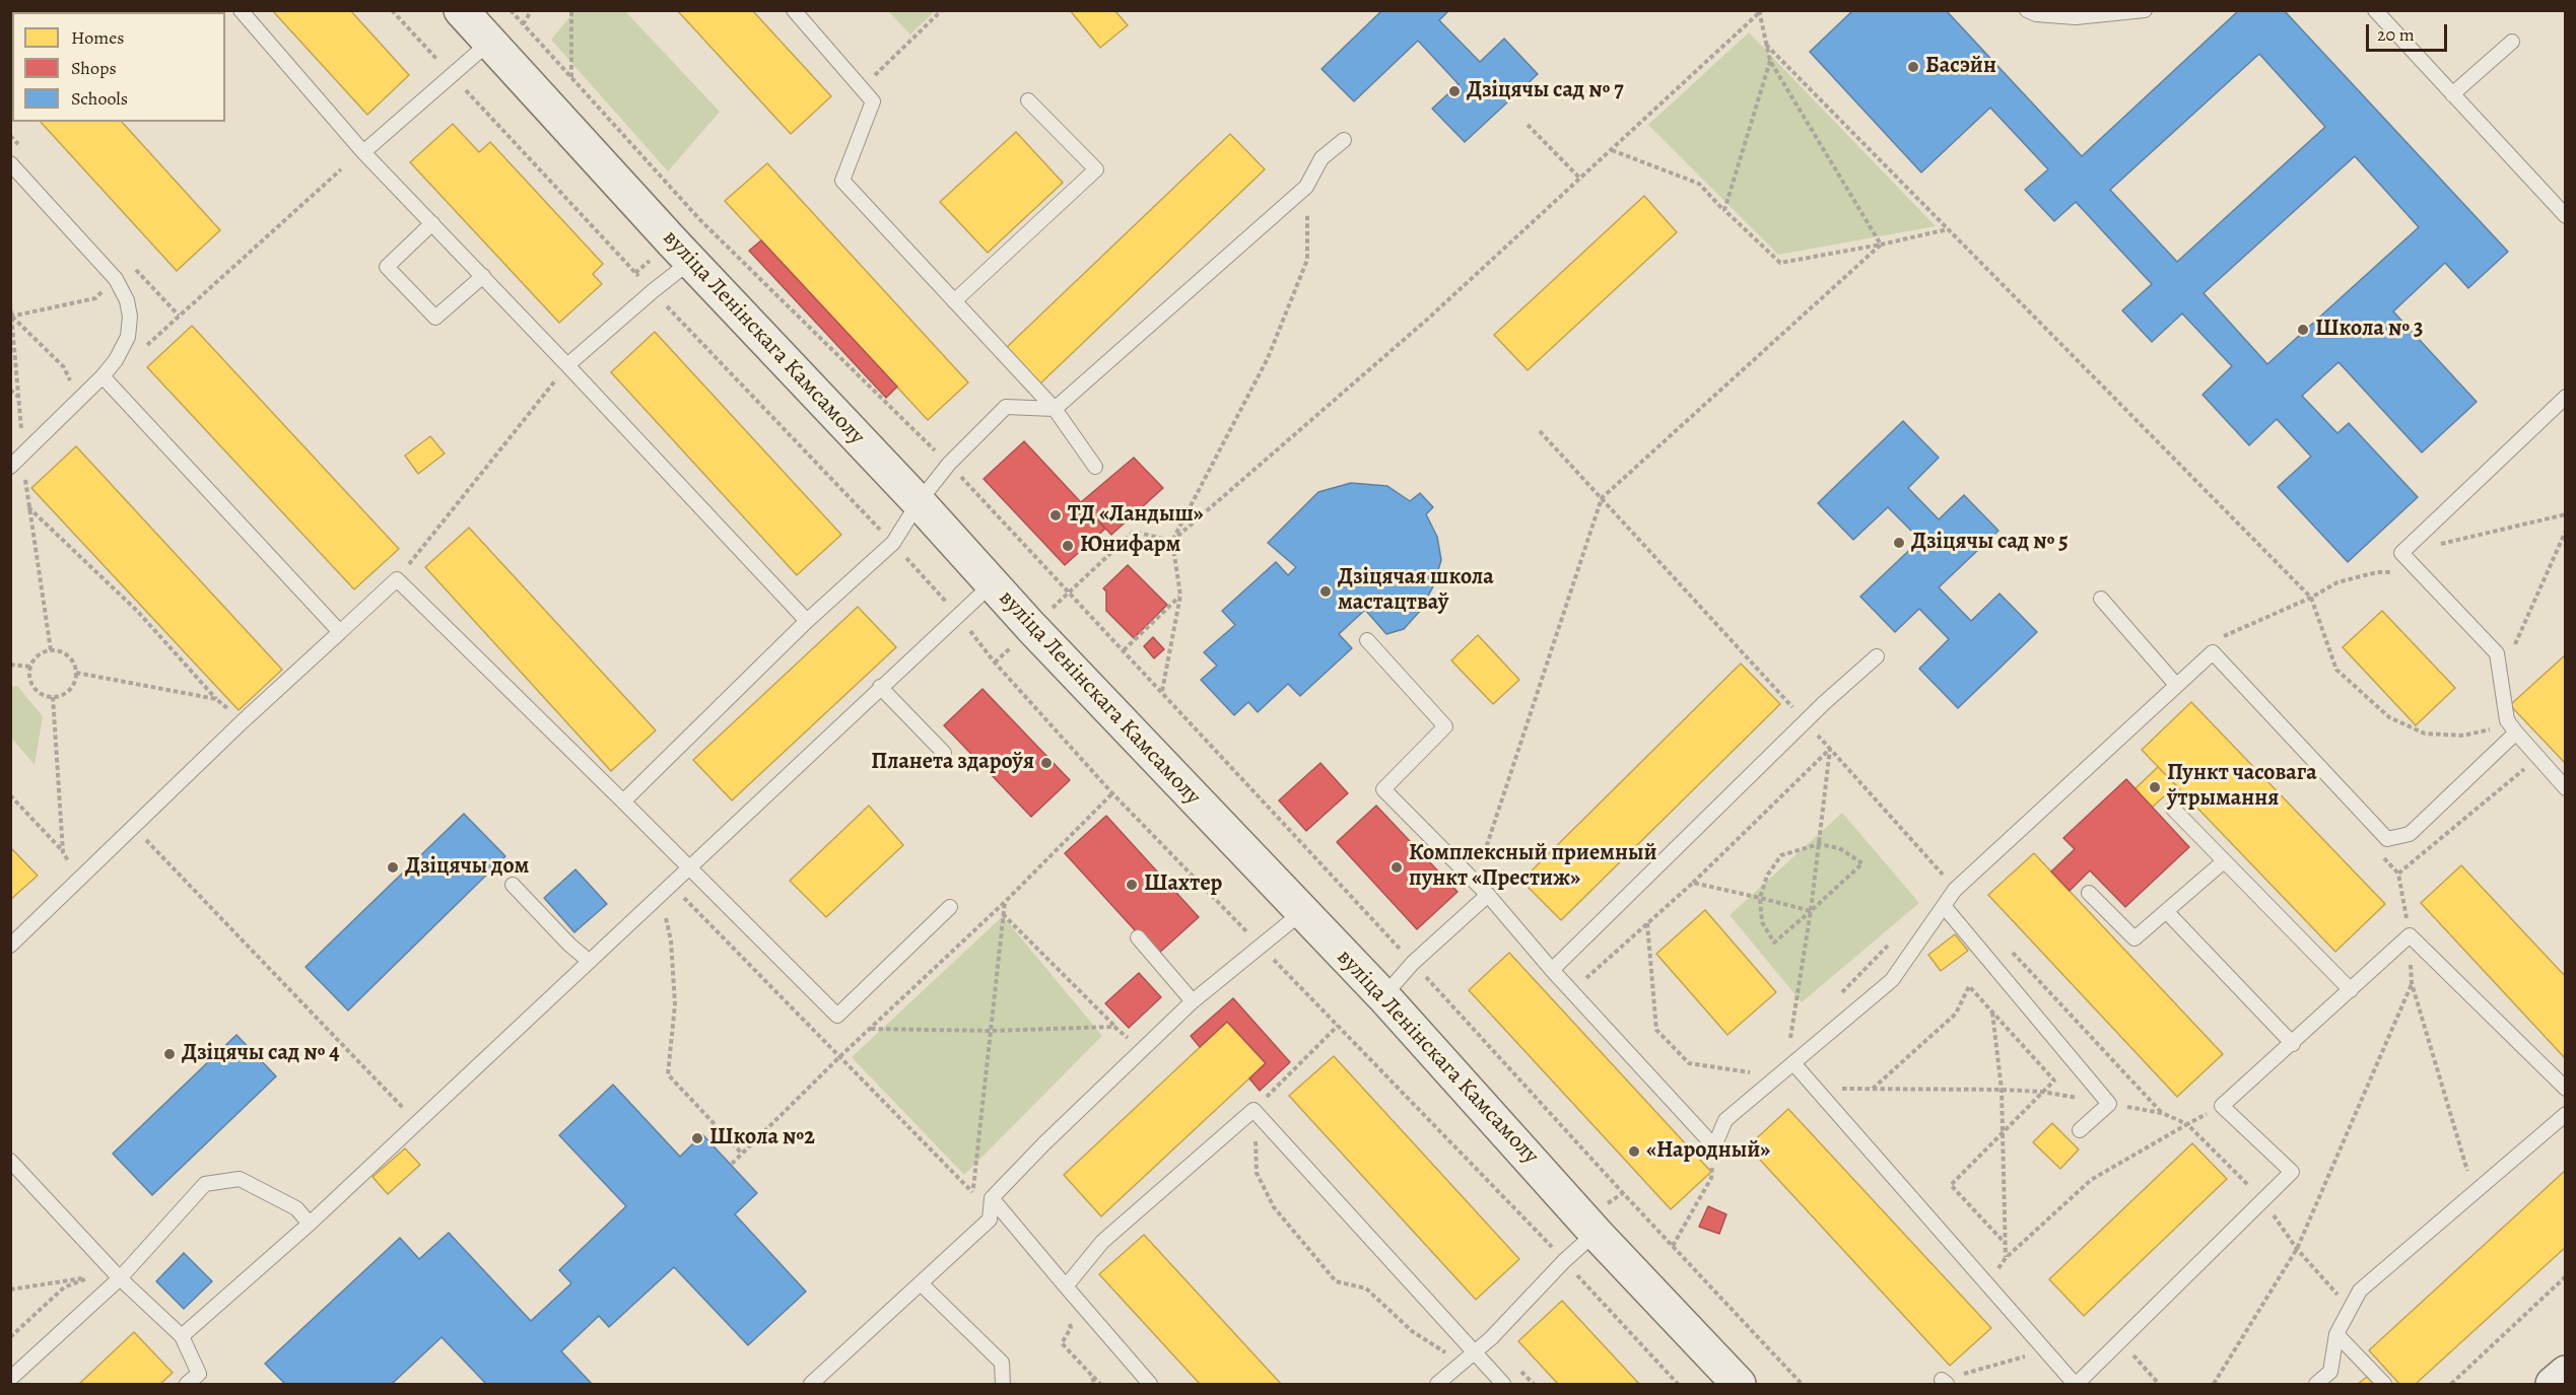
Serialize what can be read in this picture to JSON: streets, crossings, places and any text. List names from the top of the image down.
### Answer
{
  "streets": {
    "main road": ["вуліца Ленінскага Камсамолу"]
  },
  "places": [
    "Басэйн",
    "Дзіцячы сад № 7",
    "Школа № 3",
    "ТД «Ландыш»",
    "Дзіцячы сад № 5",
    "Юнифарм",
    "Дзіцячая школа мастацтваў",
    "Планета здароўя",
    "Пункт часовага ўтрымання",
    "Дзіцячы дом",
    "Комплексный приемный пункт «Престиж»",
    "Шахтер",
    "Дзіцячы сад № 4",
    "Школа №2",
    "«Народный»"
  ],
  "legend": ["Homes", "Shops", "Schools"],
  "scale_bar": "20 m"
}
